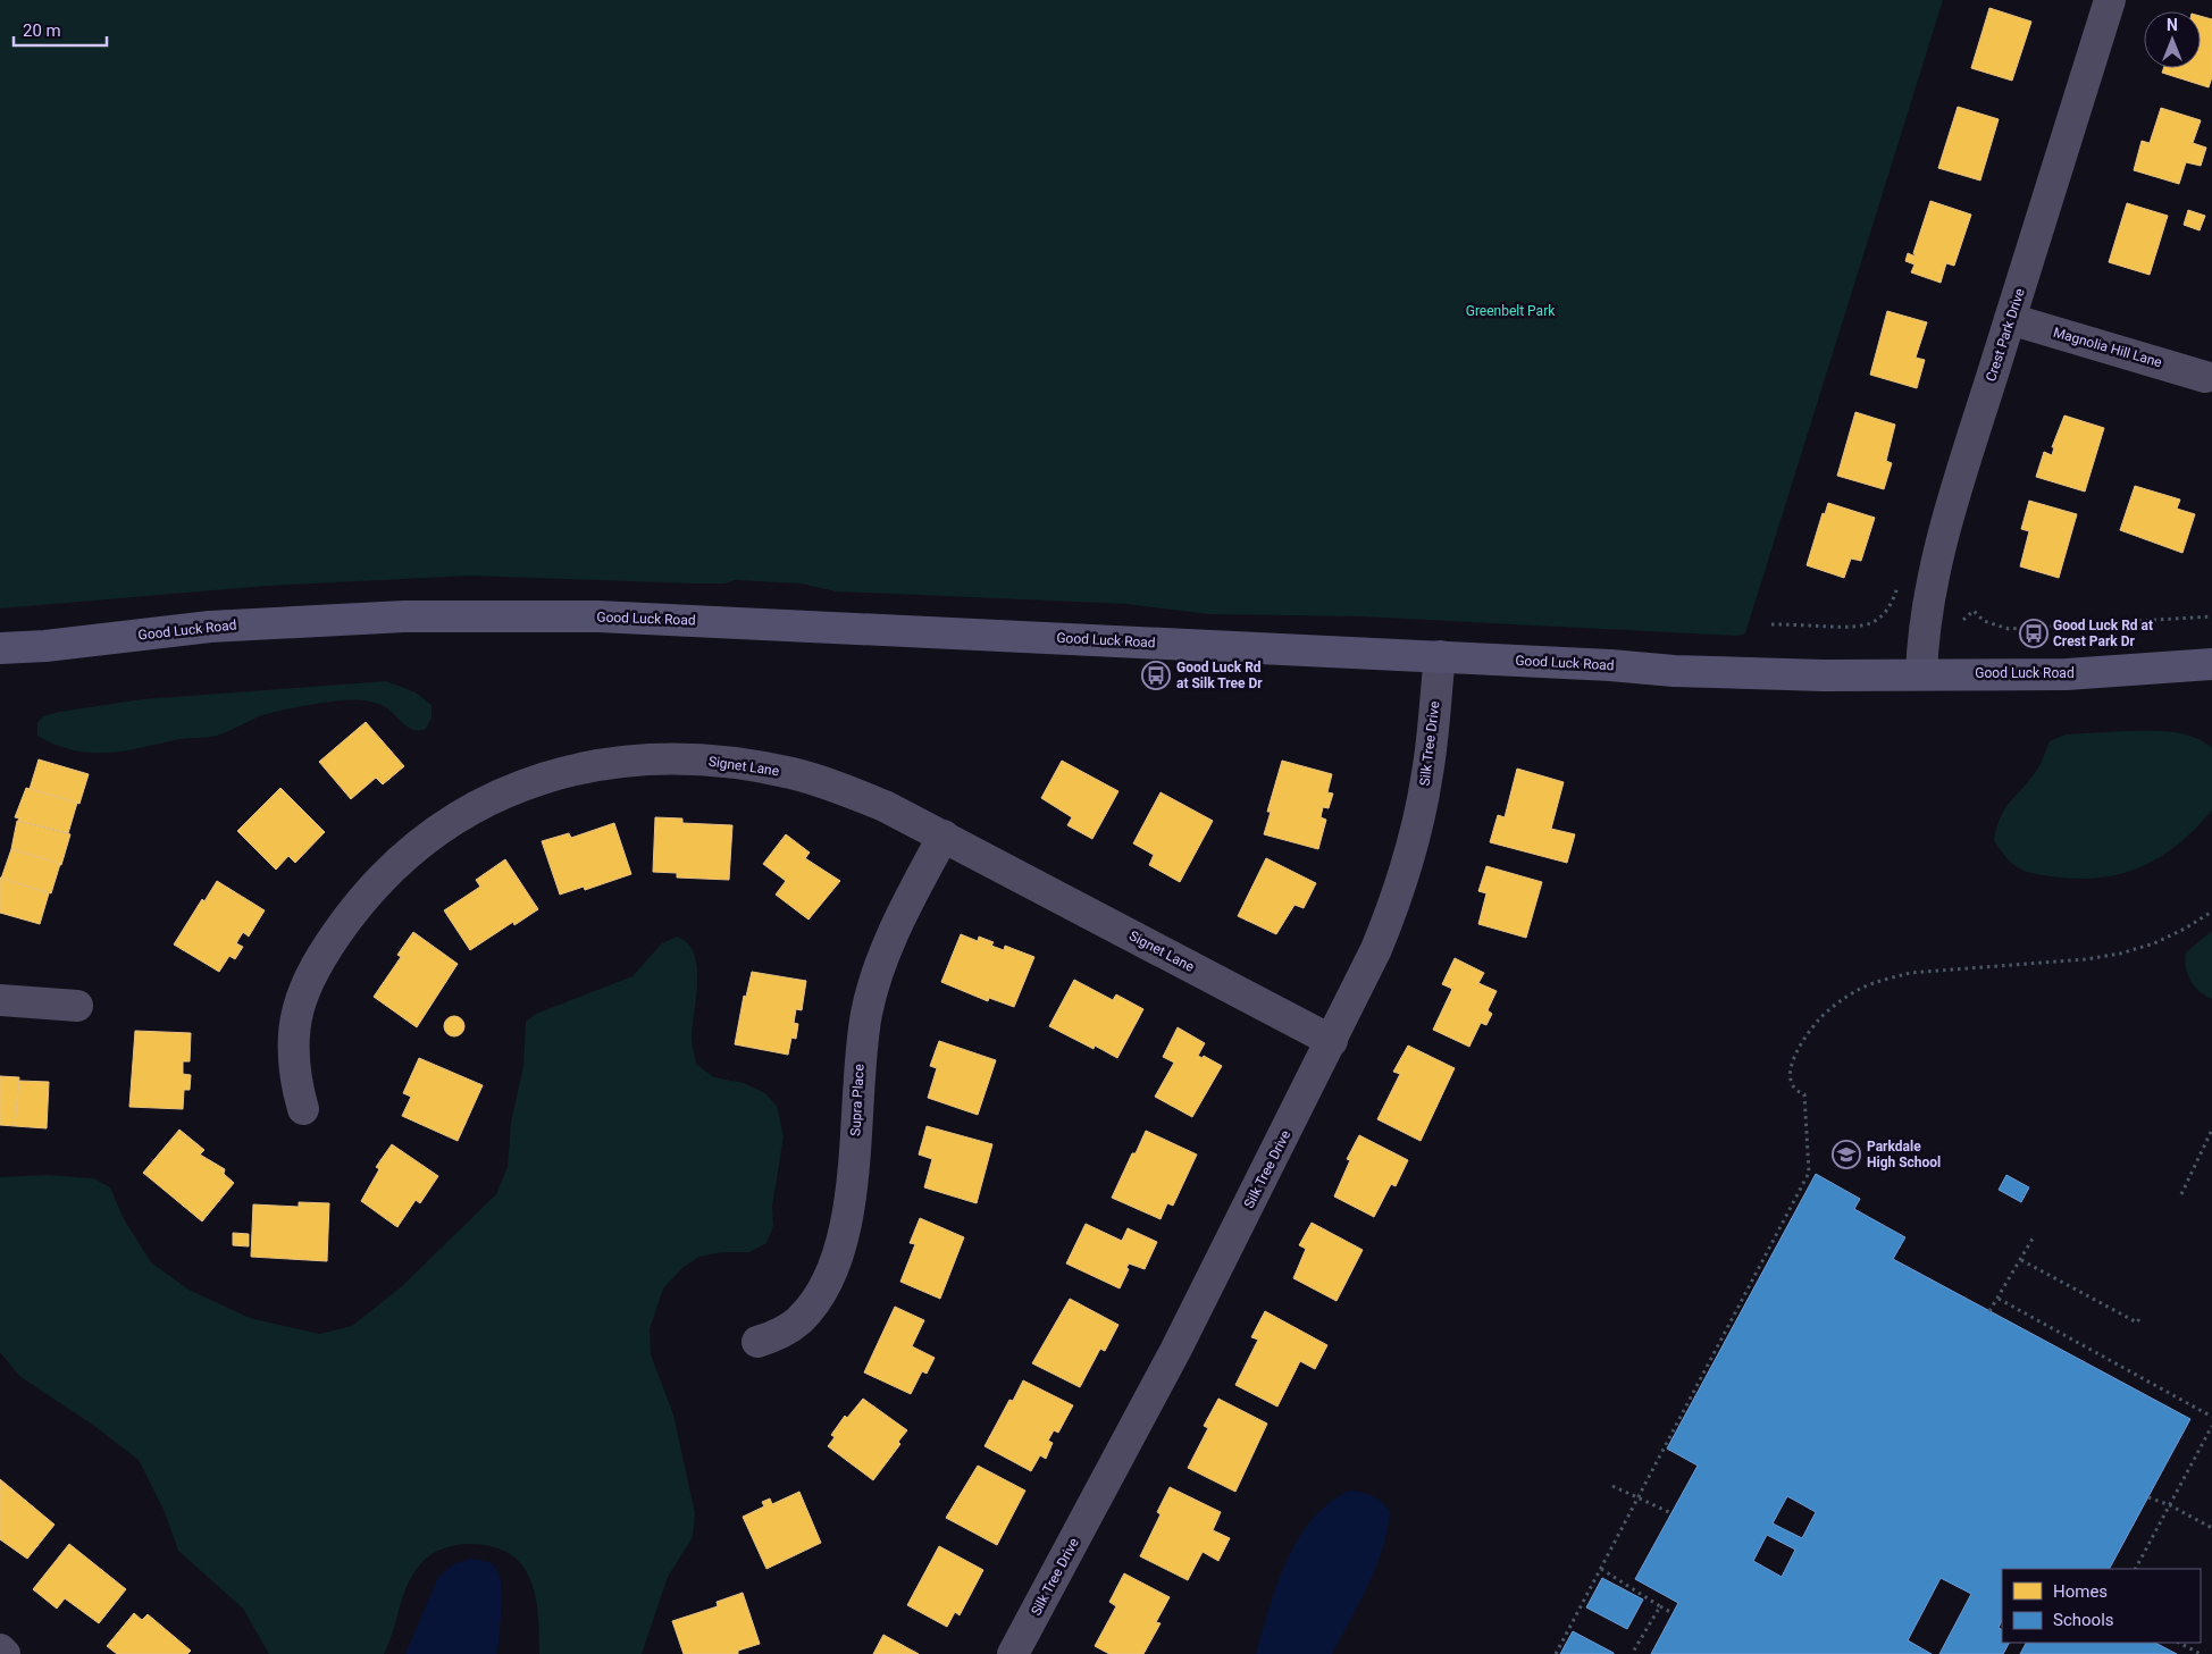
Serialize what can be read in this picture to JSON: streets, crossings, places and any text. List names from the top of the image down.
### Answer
{
  "streets": {
    "main road": ["Good Luck Road"],
    "street": [
      "Crest Park Drive",
      "Magnolia Hill Lane",
      "Silk Tree Drive",
      "Signet Lane",
      "Supra Place"
    ]
  },
  "crossings": [
    ["Crest Park Drive", "Magnolia Hill Lane"],
    ["Crest Park Drive", "Good Luck Road"],
    ["Good Luck Road", "Silk Tree Drive"],
    ["Silk Tree Drive", "Signet Lane"],
    ["Signet Lane", "Supra Place"]
  ],
  "parks": ["Greenbelt Park"],
  "places": {
    "bus stop": ["Good Luck Rd at Crest Park Dr", "Good Luck Rd at Silk Tree Dr"],
    "school or university": ["Parkdale High School"]
  },
  "legend": ["Homes", "Schools"],
  "scale_bar": "20 m",
  "north": "top"
}
